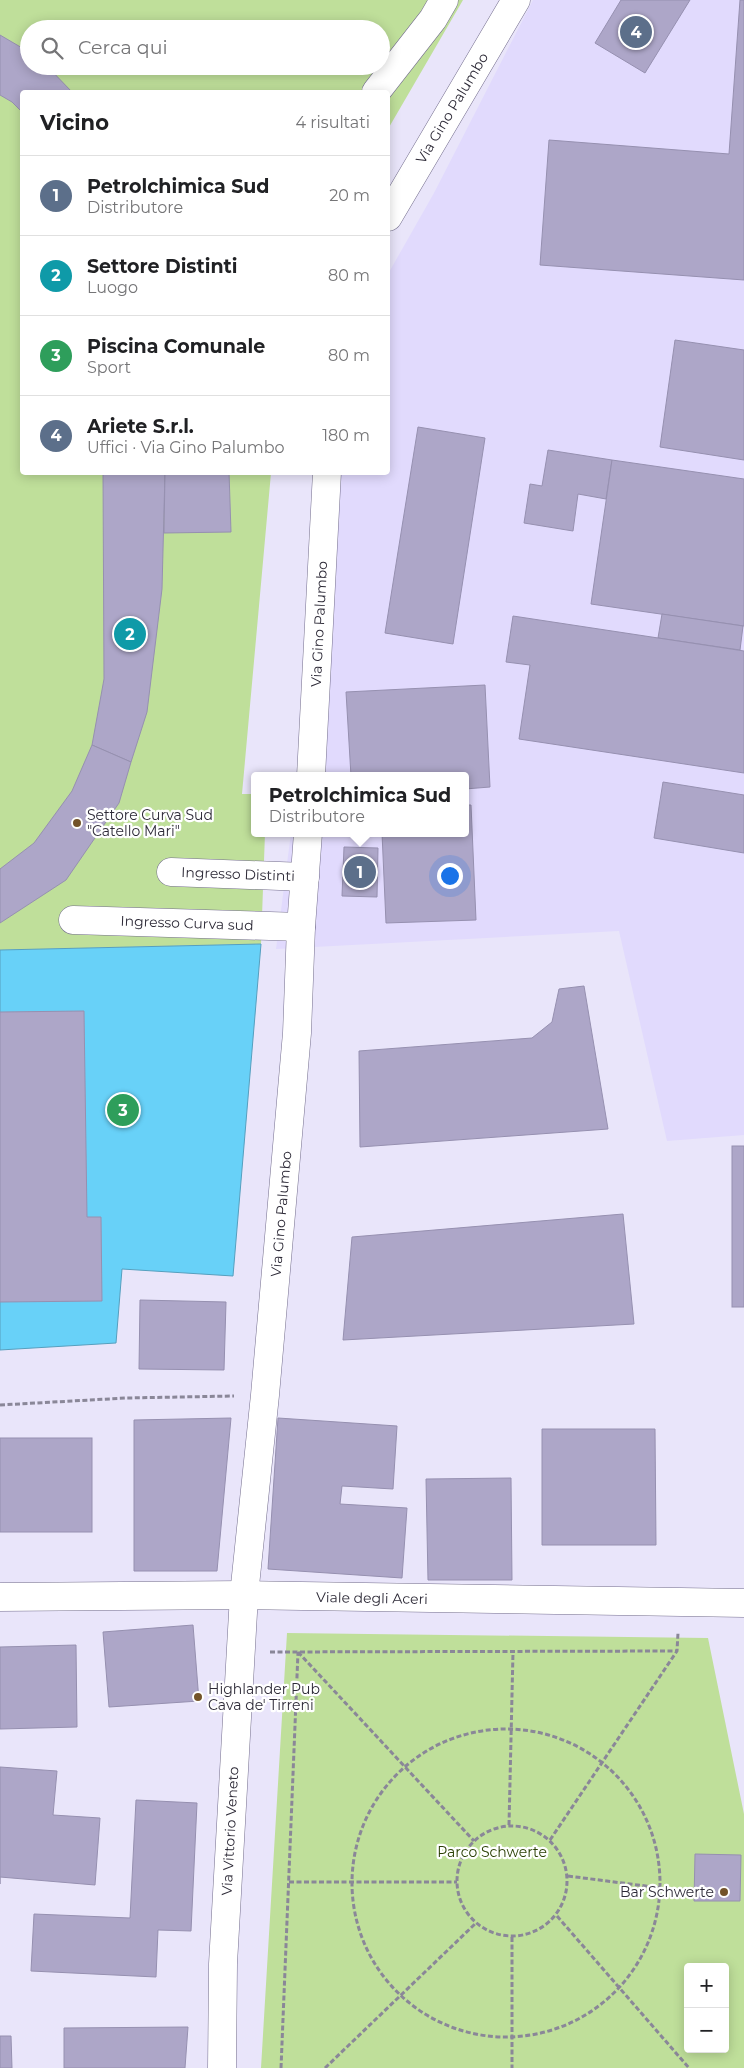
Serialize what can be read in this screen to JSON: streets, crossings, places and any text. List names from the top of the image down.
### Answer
{
  "streets": {
    "street": [
      "Via Gino Palumbo",
      "Ingresso Distinti",
      "Ingresso Curva sud",
      "Viale degli Aceri",
      "Via Vittorio Veneto"
    ]
  },
  "crossings": [
    ["Via Gino Palumbo", "Ingresso Distinti"],
    ["Via Gino Palumbo", "Ingresso Curva sud"],
    ["Via Gino Palumbo", "Viale degli Aceri"],
    ["Via Gino Palumbo", "Via Vittorio Veneto"],
    ["Viale degli Aceri", "Via Vittorio Veneto"]
  ],
  "parks": ["Parco Schwerte"],
  "places": ["Settore Curva Sud \"Catello Mari\"", "Highlander Pub Cava de' Tirreni", "Bar Schwerte"],
  "page": {
    "pins": [
      "4",
      "2",
      "1",
      "3"
    ],
    "search": "Cerca qui",
    "heading": ["Vicino", "4 risultati"],
    "list": [
      {
        "mark": "1",
        "name": "Petrolchimica Sud",
        "note": "Distributore",
        "value": "20 m"
      },
      {
        "mark": "2",
        "name": "Settore Distinti",
        "note": "Luogo",
        "value": "80 m"
      },
      {
        "mark": "3",
        "name": "Piscina Comunale",
        "note": "Sport",
        "value": "80 m"
      },
      {
        "mark": "4",
        "name": "Ariete S.r.l.",
        "note": "Uffici · Via Gino Palumbo",
        "value": "180 m"
      }
    ],
    "popup": ["Petrolchimica Sud", "Distributore"],
    "map_buttons": ["+", "−"]
  }
}
